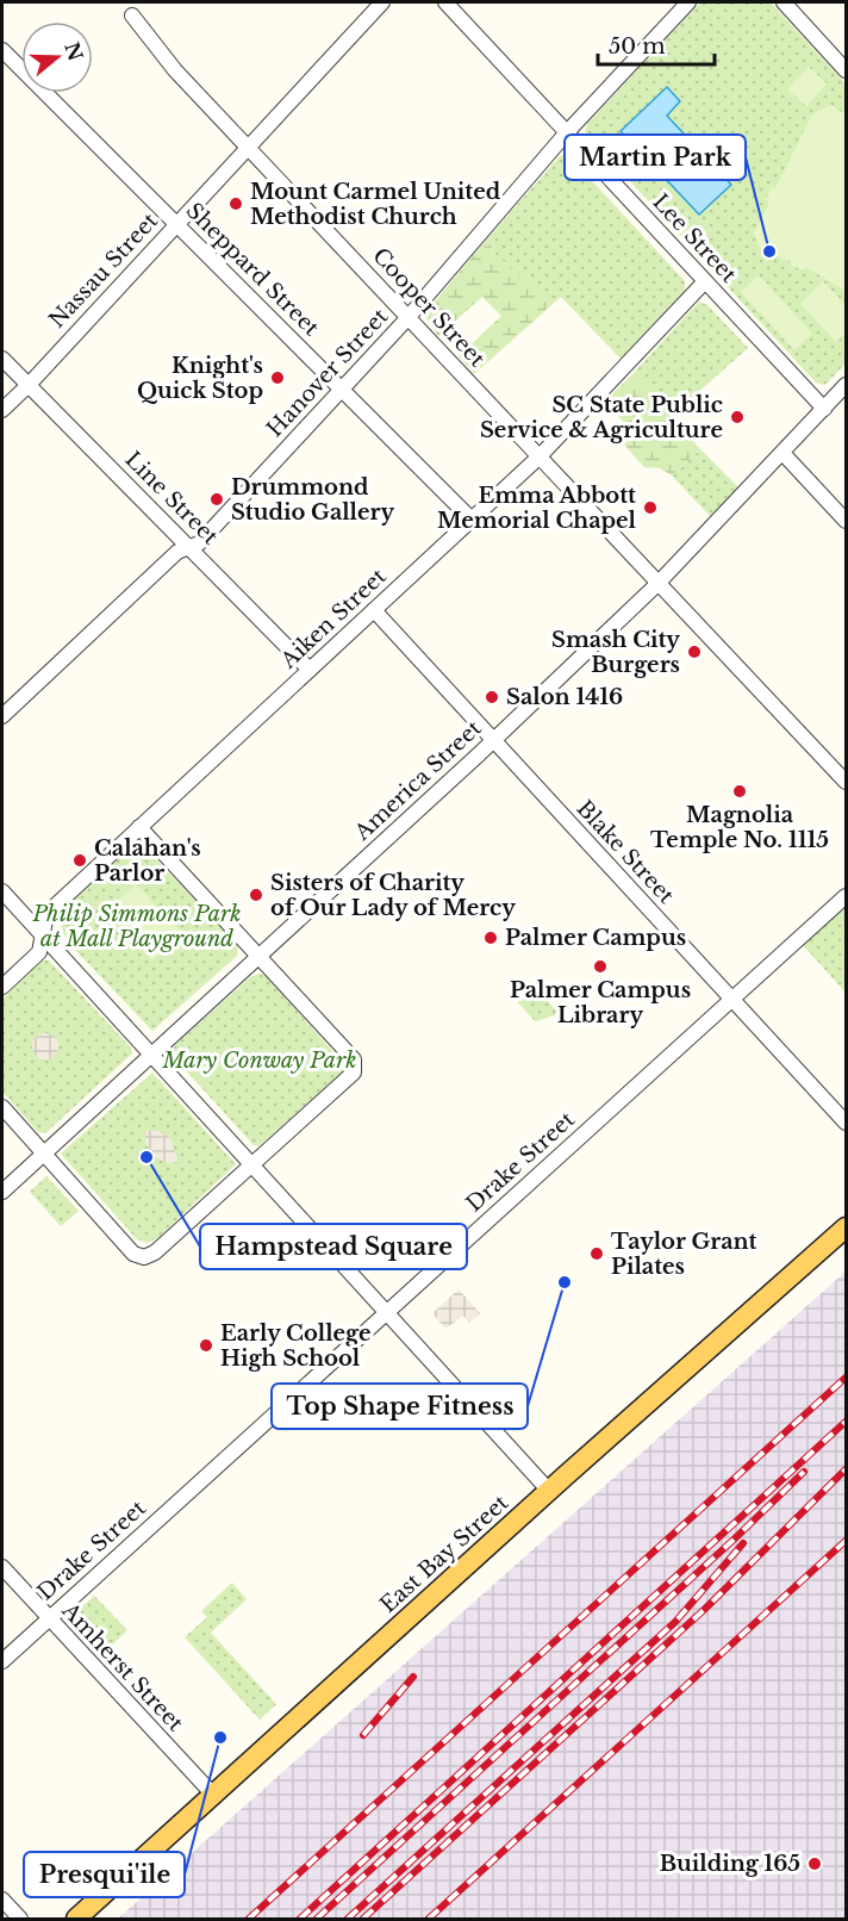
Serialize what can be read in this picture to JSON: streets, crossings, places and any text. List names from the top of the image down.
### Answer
{
  "streets": {
    "main road": ["East Bay Street"],
    "street": [
      "Lee Street",
      "Sheppard Street",
      "Nassau Street",
      "Cooper Street",
      "Hanover Street",
      "Line Street",
      "Aiken Street",
      "America Street",
      "Blake Street",
      "Drake Street",
      "Amherst Street"
    ]
  },
  "crossings": [
    ["Lee Street", "Hanover Street"],
    ["Lee Street", "Aiken Street"],
    ["Lee Street", "America Street"],
    ["Sheppard Street", "Nassau Street"],
    ["Sheppard Street", "Hanover Street"],
    ["Sheppard Street", "Aiken Street"],
    ["Nassau Street", "Cooper Street"],
    ["Nassau Street", "Line Street"],
    ["Cooper Street", "Hanover Street"],
    ["Cooper Street", "Aiken Street"],
    ["Cooper Street", "America Street"],
    ["Hanover Street", "Line Street"],
    ["Line Street", "Aiken Street"],
    ["Aiken Street", "Blake Street"],
    ["America Street", "Blake Street"],
    ["Blake Street", "Drake Street"],
    ["Drake Street", "Amherst Street"],
    ["East Bay Street", "Amherst Street"]
  ],
  "parks": ["Philip Simmons Park at Mall Playground", "Mary Conway Park"],
  "places": [
    "Mount Carmel United Methodist Church",
    "Martin Park",
    "Knight's Quick Stop",
    "SC State Public Service & Agriculture",
    "Drummond Studio Gallery",
    "Emma Abbott Memorial Chapel",
    "Smash City Burgers",
    "Salon 1416",
    "Magnolia Temple No. 1115",
    "Calahan's Parlor",
    "Sisters of Charity of Our Lady of Mercy",
    "Palmer Campus",
    "Palmer Campus Library",
    "Hampstead Square",
    "Taylor Grant Pilates",
    "Top Shape Fitness",
    "Early College High School",
    "Presqui'ile",
    "Building 165"
  ],
  "scale_bar": "50 m",
  "north": "right"
}
